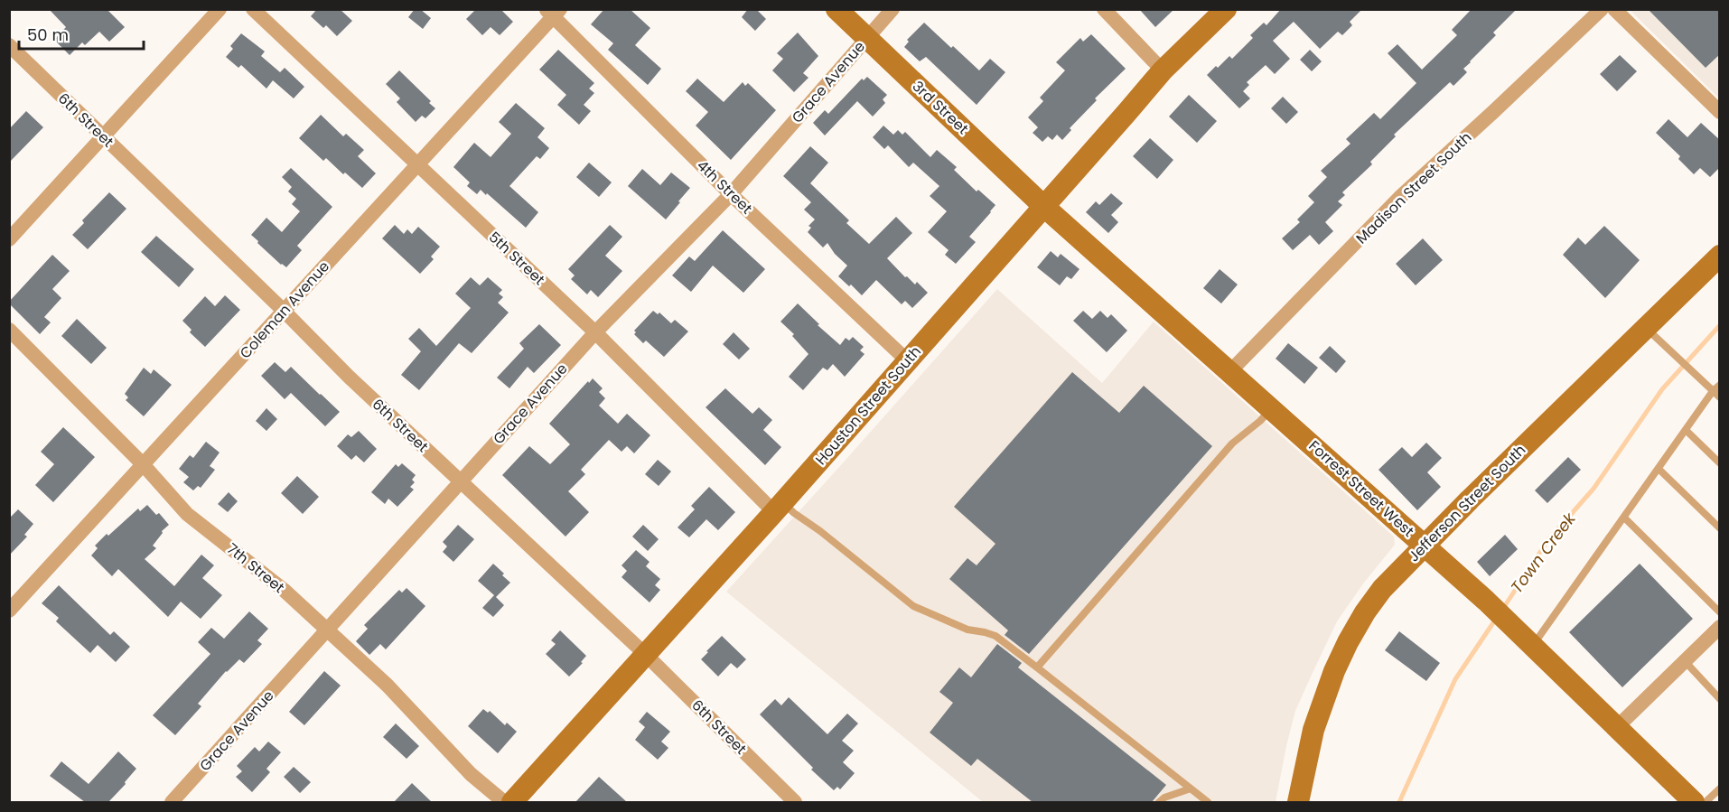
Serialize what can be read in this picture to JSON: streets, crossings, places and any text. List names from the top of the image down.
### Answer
{
  "streets": {
    "street": [
      "Grace Avenue",
      "3rd Street",
      "6th Street",
      "4th Street",
      "Madison Street South",
      "5th Street",
      "Coleman Avenue",
      "Houston Street South",
      "Forrest Street West",
      "Jefferson Street South",
      "7th Street"
    ]
  },
  "crossings": [
    ["Grace Avenue", "3rd Street"],
    ["Grace Avenue", "6th Street"],
    ["Grace Avenue", "4th Street"],
    ["Grace Avenue", "5th Street"],
    ["Grace Avenue", "7th Street"],
    ["3rd Street", "Houston Street South"],
    ["3rd Street", "Forrest Street West"],
    ["6th Street", "Coleman Avenue"],
    ["6th Street", "Houston Street South"],
    ["4th Street", "Coleman Avenue"],
    ["4th Street", "Houston Street South"],
    ["Madison Street South", "Forrest Street West"],
    ["5th Street", "Coleman Avenue"],
    ["5th Street", "Houston Street South"],
    ["Coleman Avenue", "7th Street"],
    ["Houston Street South", "Forrest Street West"],
    ["Forrest Street West", "Jefferson Street South"]
  ],
  "water": ["Town Creek"],
  "scale_bar": "50 m"
}
